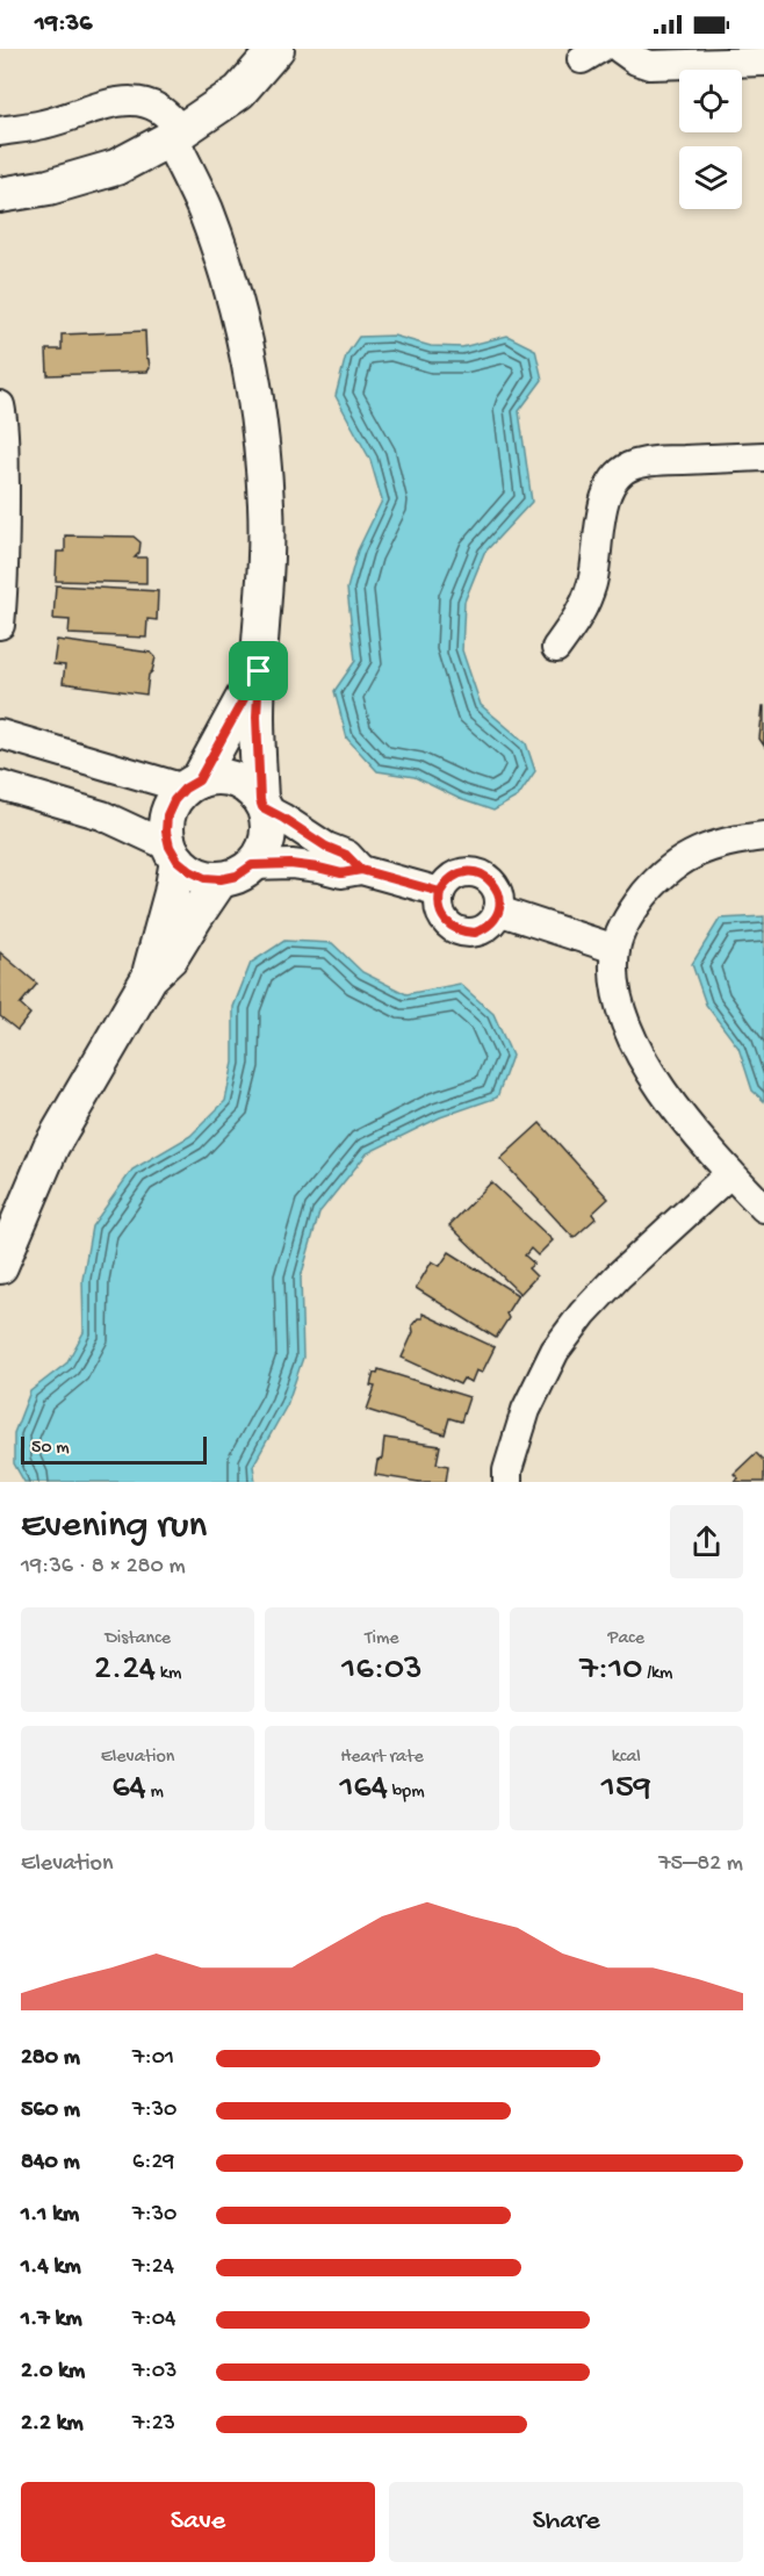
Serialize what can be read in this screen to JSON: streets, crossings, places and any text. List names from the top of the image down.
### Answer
{
  "scale_bar": "50 m",
  "page": {
    "status": "19:36",
    "scale": "50 m",
    "heading": ["Evening run", "19:36 · 8 × 280 m"],
    "stats": [
      ["Distance", "2.24 km"],
      ["Time", "16:03"],
      ["Pace", "7:10 /km"],
      ["Elevation", "64 m"],
      ["Heart rate", "164 bpm"],
      ["kcal", "159"]
    ],
    "chart": ["Elevation", "75–82 m"],
    "list": [
      {
        "name": "280 m",
        "note": "7:01"
      },
      {
        "name": "560 m",
        "note": "7:30"
      },
      {
        "name": "840 m",
        "note": "6:29"
      },
      {
        "name": "1.1 km",
        "note": "7:30"
      },
      {
        "name": "1.4 km",
        "note": "7:24"
      },
      {
        "name": "1.7 km",
        "note": "7:04"
      },
      {
        "name": "2.0 km",
        "note": "7:03"
      },
      {
        "name": "2.2 km",
        "note": "7:23"
      }
    ],
    "buttons": ["Save", "Share"]
  }
}
